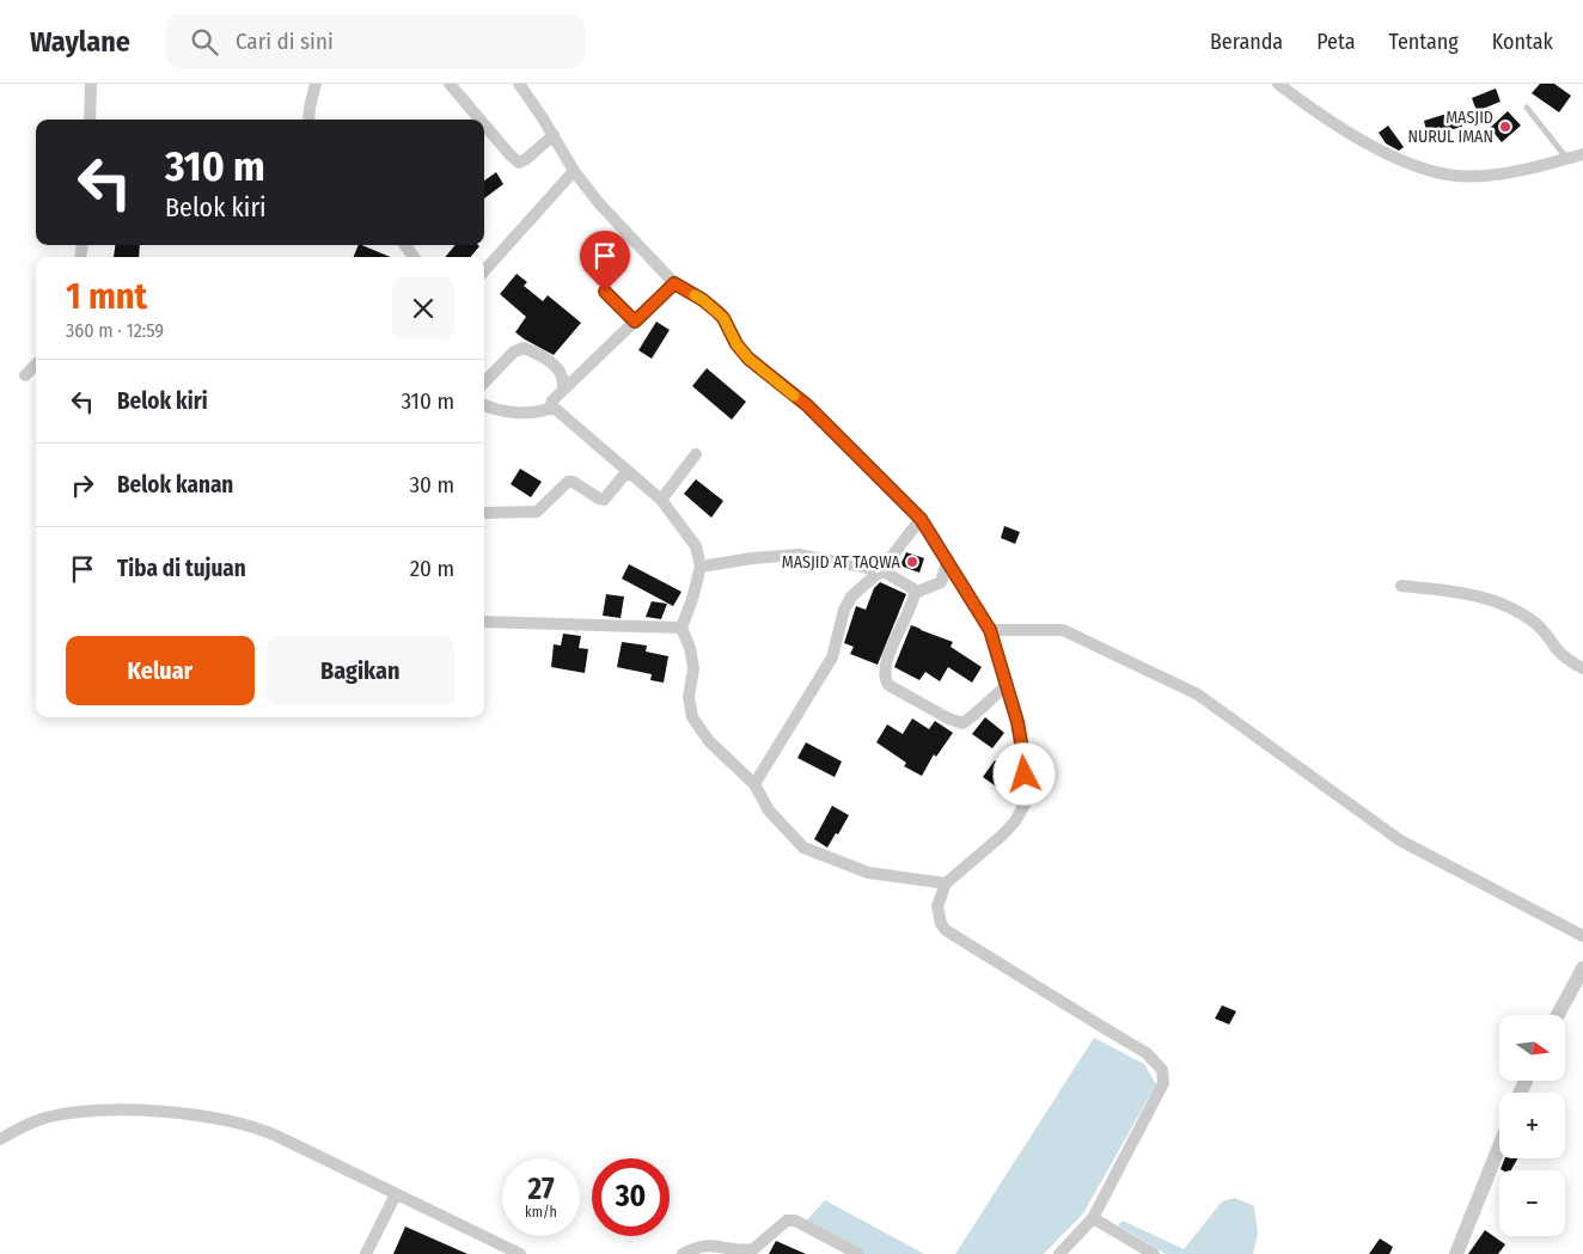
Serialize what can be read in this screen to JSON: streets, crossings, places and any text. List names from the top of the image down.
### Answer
{
  "places": ["MASJID NURUL IMAN", "MASJID AT TAQWA"],
  "north": "right",
  "page": {
    "header": "Waylane",
    "search": "Cari di sini",
    "nav": [
      "Beranda",
      "Peta",
      "Tentang",
      "Kontak"
    ],
    "turn": ["310 m", "Belok kiri"],
    "heading": ["1 mnt", "360 m · 12:59"],
    "list": [
      {
        "name": "Belok kiri",
        "value": "310 m"
      },
      {
        "name": "Belok kanan",
        "value": "30 m"
      },
      {
        "name": "Tiba di tujuan",
        "value": "20 m"
      }
    ],
    "buttons": ["Keluar", "Bagikan"],
    "map_buttons": ["+", "−"],
    "speed": "27 km/h",
    "limit": "30"
  }
}
